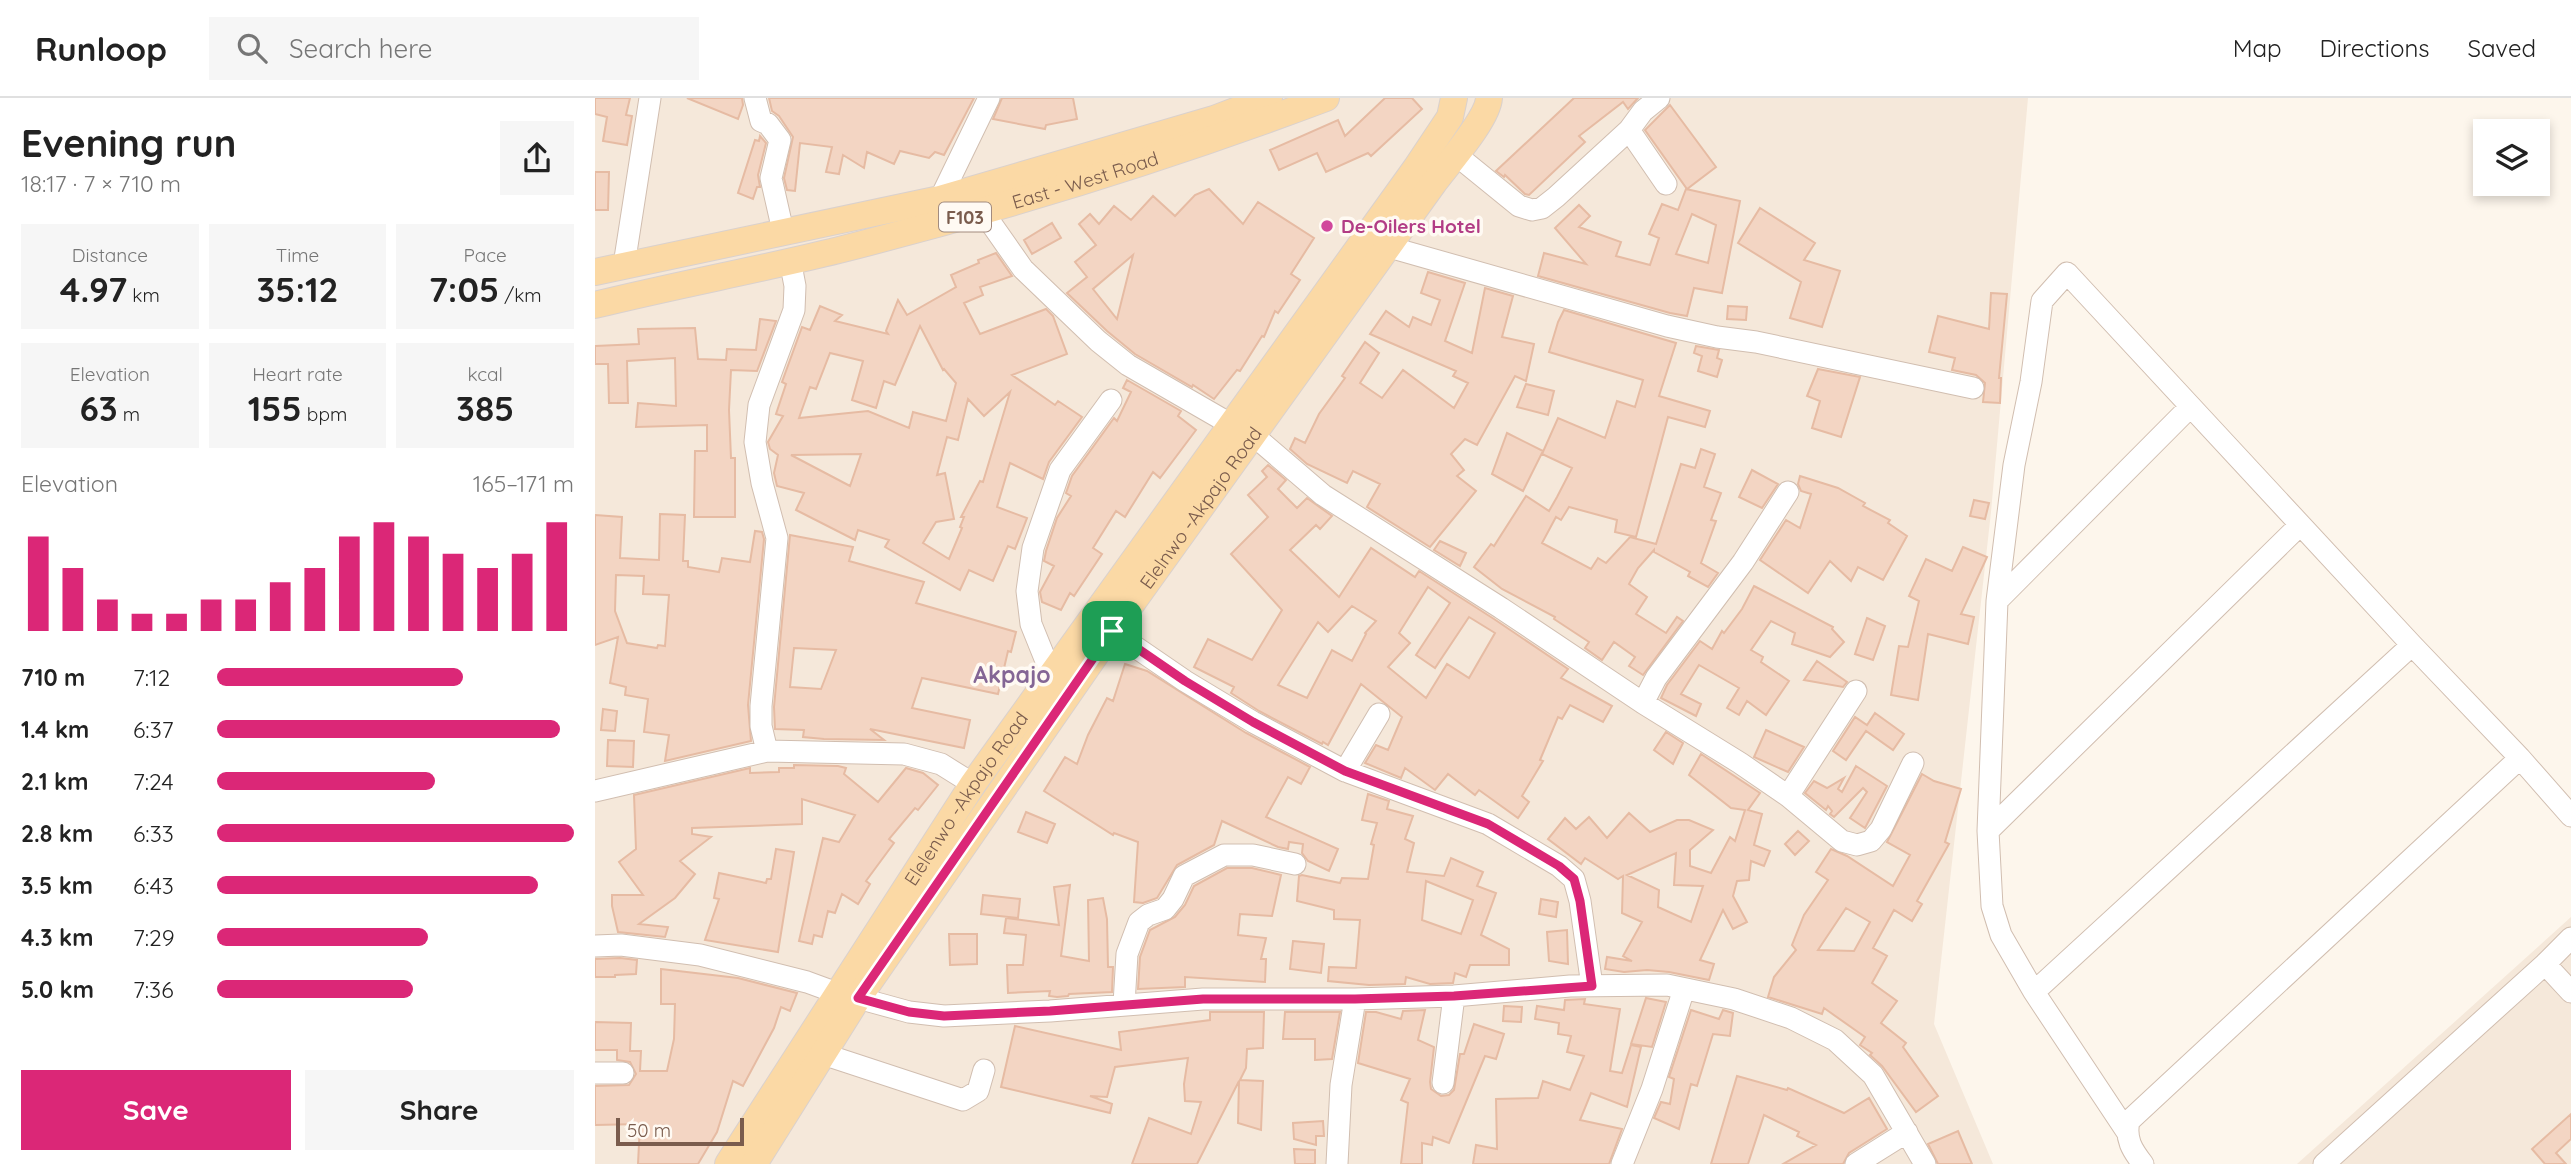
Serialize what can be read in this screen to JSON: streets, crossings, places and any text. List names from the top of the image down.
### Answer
{
  "streets": {
    "main road": [
      "East - West Road",
      "F103",
      "Elelnwo -Akpajo Road",
      "Elelenwo -Akpajo Road"
    ]
  },
  "crossings": [
    ["Elelnwo -Akpajo Road", "Elelenwo -Akpajo Road"]
  ],
  "districts": ["Akpajo"],
  "places": ["De-Oilers Hotel"],
  "scale_bar": "50 m",
  "page": {
    "header": "Runloop",
    "search": "Search here",
    "nav": ["Map", "Directions", "Saved"],
    "heading": ["Evening run", "18:17 · 7 × 710 m"],
    "stats": [
      ["Distance", "4.97 km"],
      ["Time", "35:12"],
      ["Pace", "7:05 /km"],
      ["Elevation", "63 m"],
      ["Heart rate", "155 bpm"],
      ["kcal", "385"]
    ],
    "chart": ["Elevation", "165–171 m"],
    "list": [
      {
        "name": "710 m",
        "note": "7:12"
      },
      {
        "name": "1.4 km",
        "note": "6:37"
      },
      {
        "name": "2.1 km",
        "note": "7:24"
      },
      {
        "name": "2.8 km",
        "note": "6:33"
      },
      {
        "name": "3.5 km",
        "note": "6:43"
      },
      {
        "name": "4.3 km",
        "note": "7:29"
      },
      {
        "name": "5.0 km",
        "note": "7:36"
      }
    ],
    "buttons": ["Save", "Share"],
    "scale": "50 m"
  }
}
